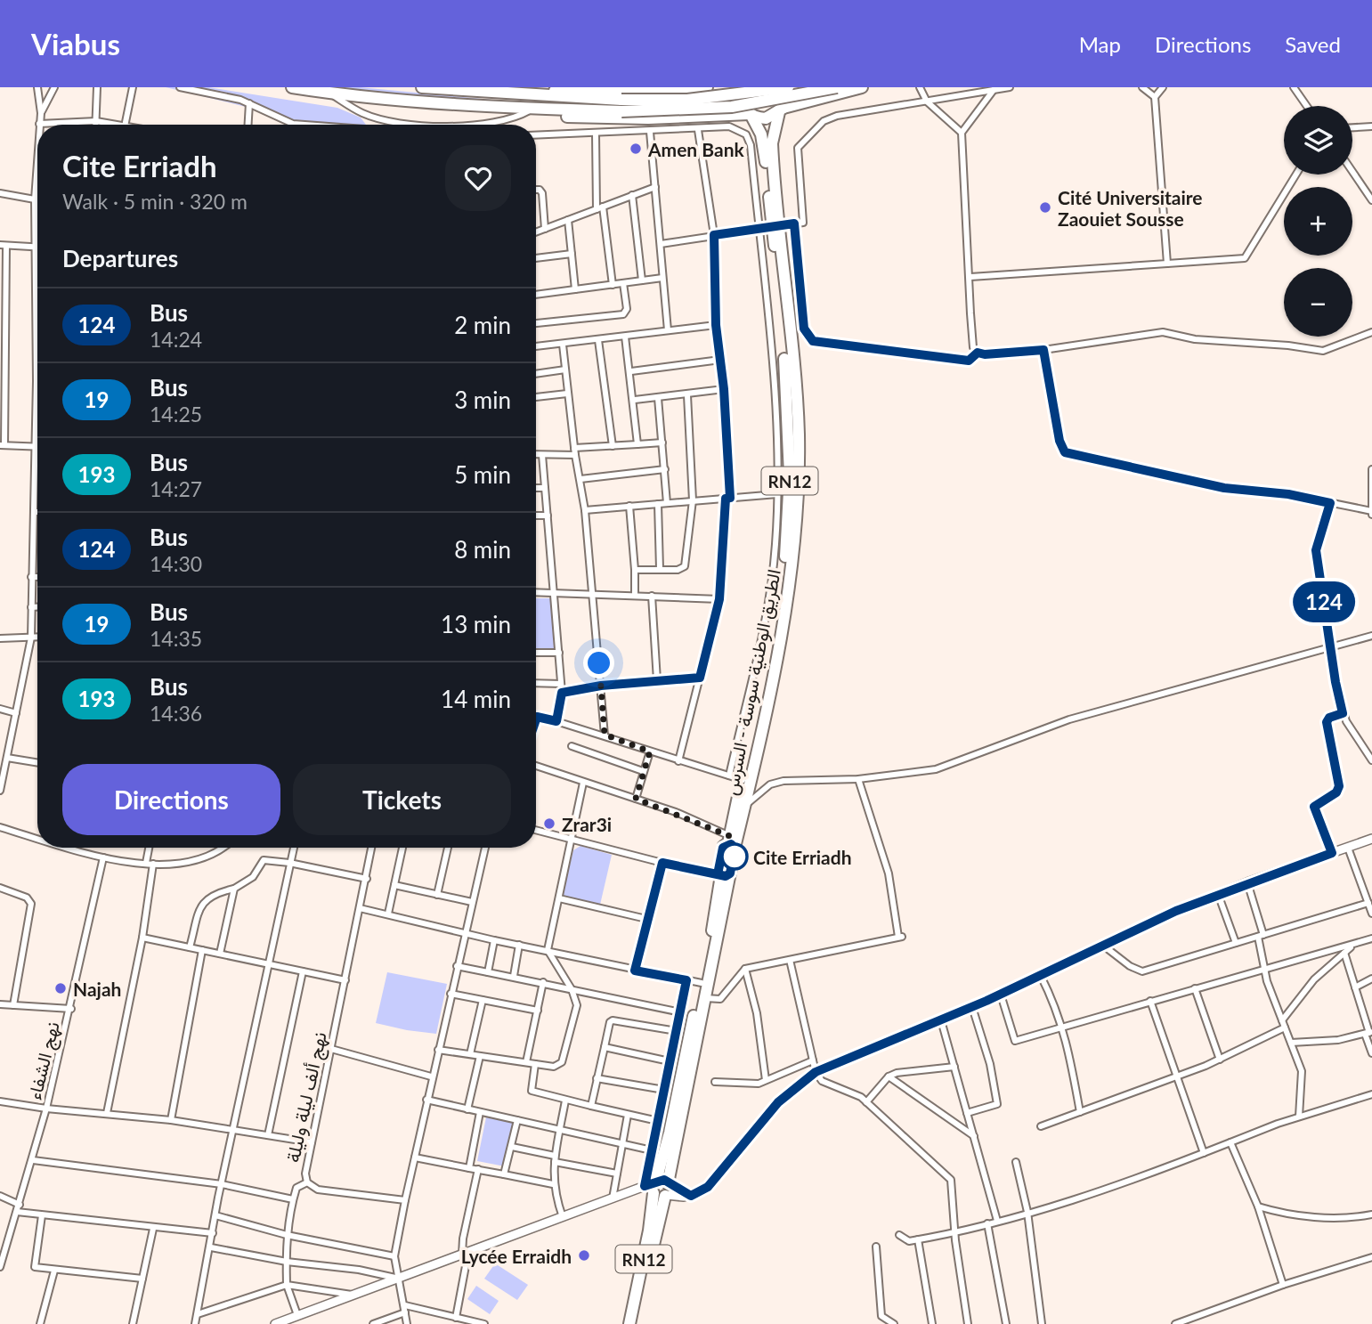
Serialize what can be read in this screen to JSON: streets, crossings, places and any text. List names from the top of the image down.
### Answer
{
  "streets": {
    "highway": ["RN12", "الطريق الوطنية سوسة - السرس"],
    "street": ["نهج الشفاء", "نهج ألف ليلة وليلة"]
  },
  "crossings": [
    ["RN12", "الطريق الوطنية سوسة - السرس"]
  ],
  "places": [
    "Amen Bank",
    "Cité Universitaire Zaouiet Sousse",
    "Zrar3i",
    "Cite Erriadh",
    "Najah",
    "Lycée Erraidh"
  ],
  "lines": ["bus line 124"],
  "page": {
    "header": "Viabus",
    "nav": ["Map", "Directions", "Saved"],
    "on_map": "124",
    "map_buttons": ["+", "−"],
    "heading": [
      ["Cite Erriadh", "Walk · 5 min · 320 m"],
      "Departures"
    ],
    "list": [
      {
        "mark": "124",
        "name": "Bus",
        "note": "14:24",
        "value": "2 min"
      },
      {
        "mark": "19",
        "name": "Bus",
        "note": "14:25",
        "value": "3 min"
      },
      {
        "mark": "193",
        "name": "Bus",
        "note": "14:27",
        "value": "5 min"
      },
      {
        "mark": "124",
        "name": "Bus",
        "note": "14:30",
        "value": "8 min"
      },
      {
        "mark": "19",
        "name": "Bus",
        "note": "14:35",
        "value": "13 min"
      },
      {
        "mark": "193",
        "name": "Bus",
        "note": "14:36",
        "value": "14 min"
      }
    ],
    "buttons": ["Directions", "Tickets"]
  }
}
